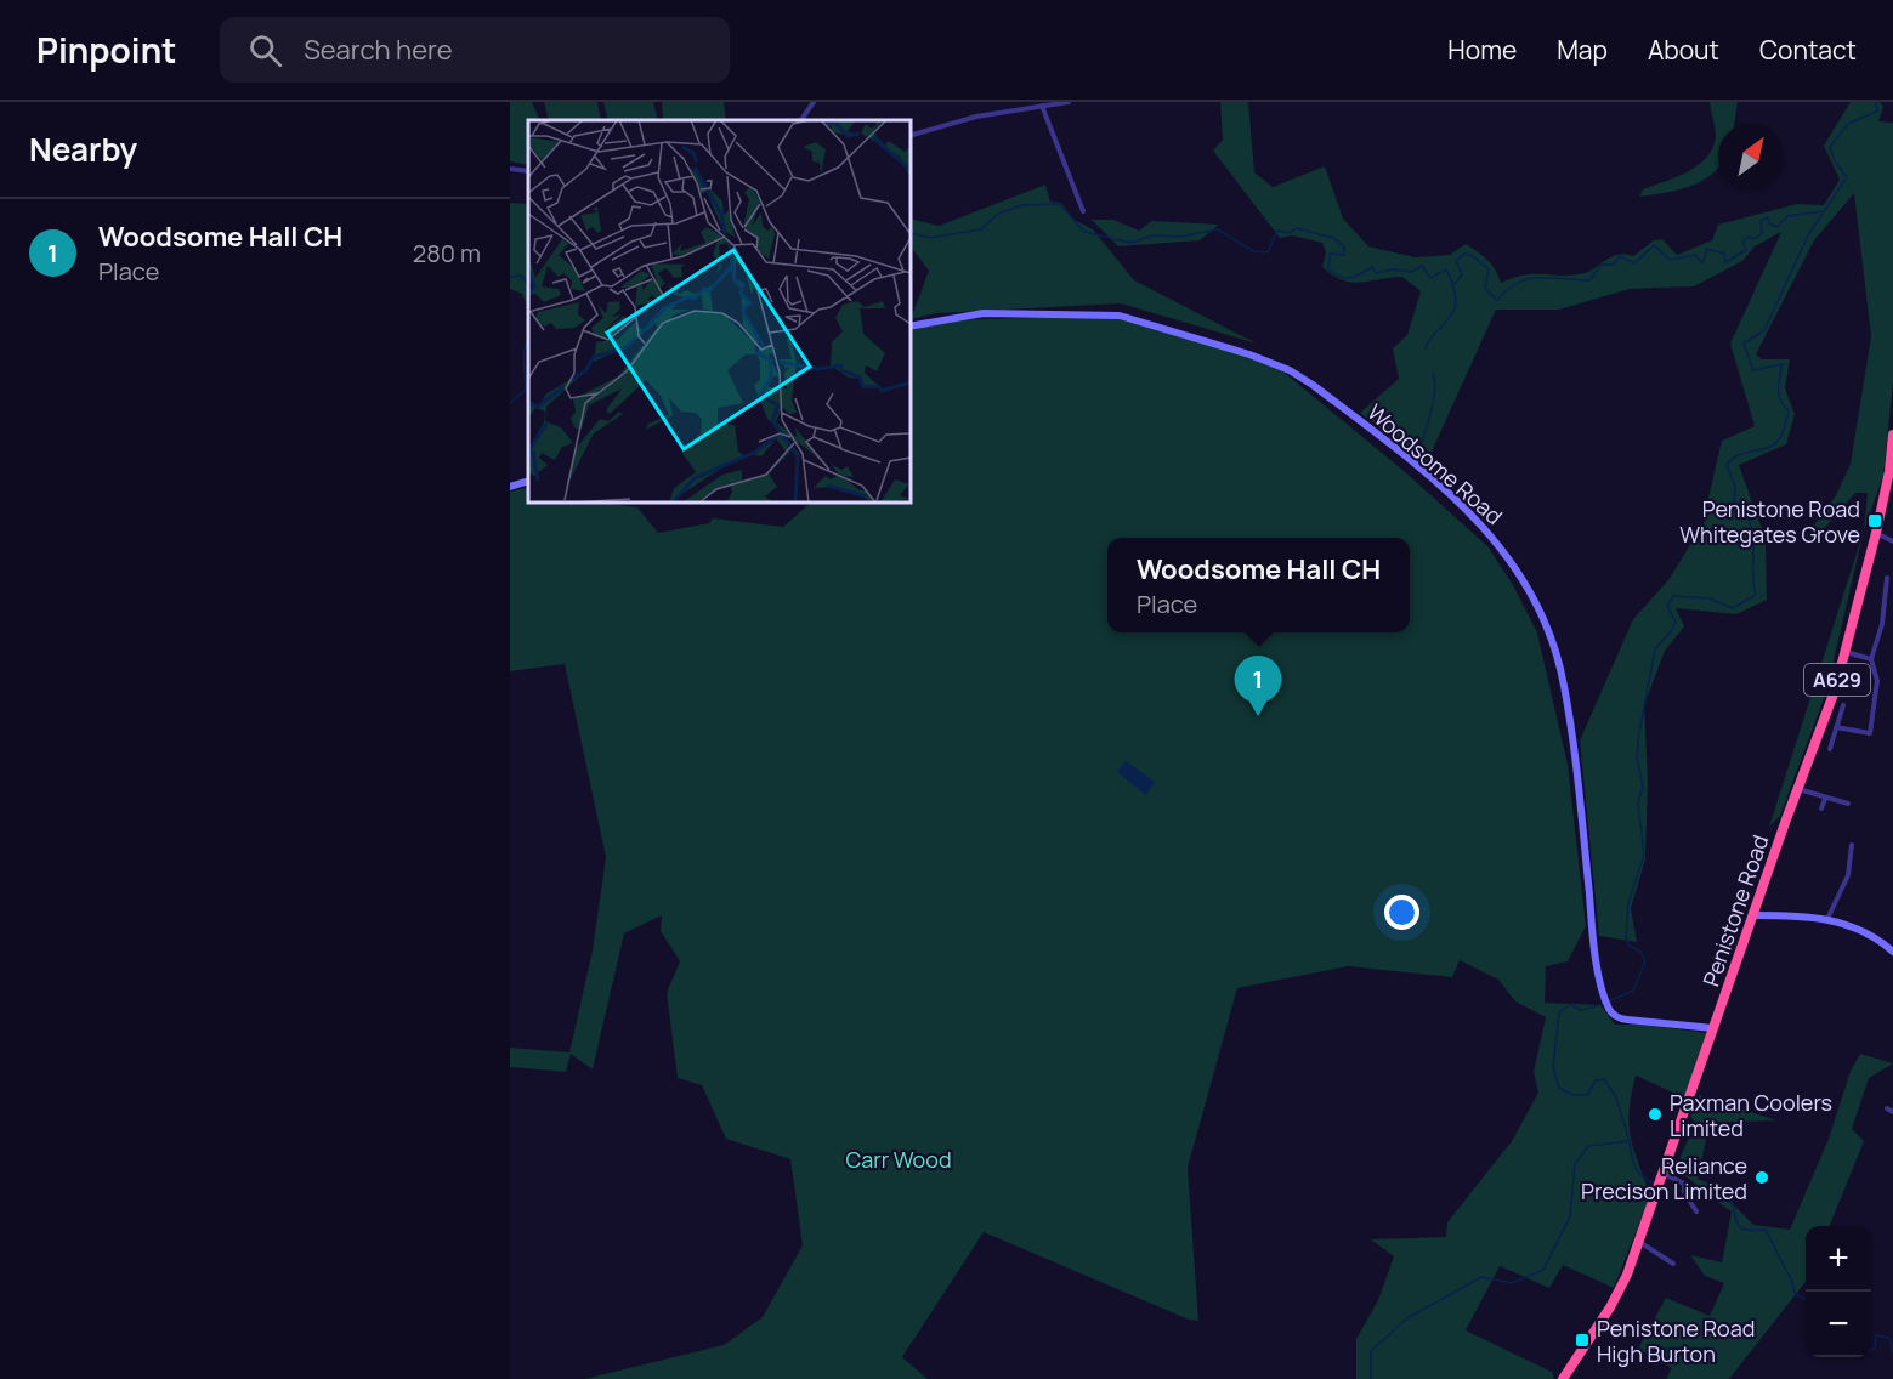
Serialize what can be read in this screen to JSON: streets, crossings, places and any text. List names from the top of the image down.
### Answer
{
  "streets": {
    "highway": ["A629", "Penistone Road"],
    "street": ["Woodsome Road"]
  },
  "crossings": [
    ["Woodsome Road", "Penistone Road"]
  ],
  "parks": ["Carr Wood"],
  "places": {
    "transit": ["Penistone Road Whitegates Grove", "Penistone Road High Burton"],
    "other": ["Paxman Coolers Limited", "Reliance Precison Limited"]
  },
  "north": "top right",
  "page": {
    "header": "Pinpoint",
    "search": "Search here",
    "nav": [
      "Home",
      "Map",
      "About",
      "Contact"
    ],
    "heading": "Nearby",
    "list": [
      {
        "mark": "1",
        "name": "Woodsome Hall CH",
        "note": "Place",
        "value": "280 m"
      }
    ],
    "popup": ["Woodsome Hall CH", "Place"],
    "pins": "1",
    "map_buttons": ["+", "−"]
  }
}
